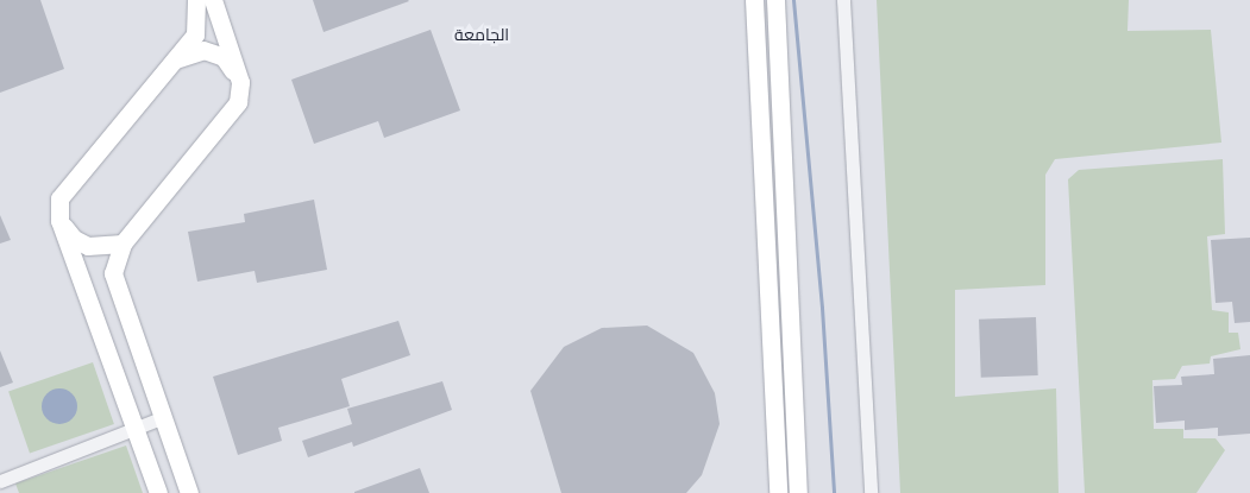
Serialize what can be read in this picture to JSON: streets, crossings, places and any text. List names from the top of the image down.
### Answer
{
  "districts": ["الجامعة"]
}
